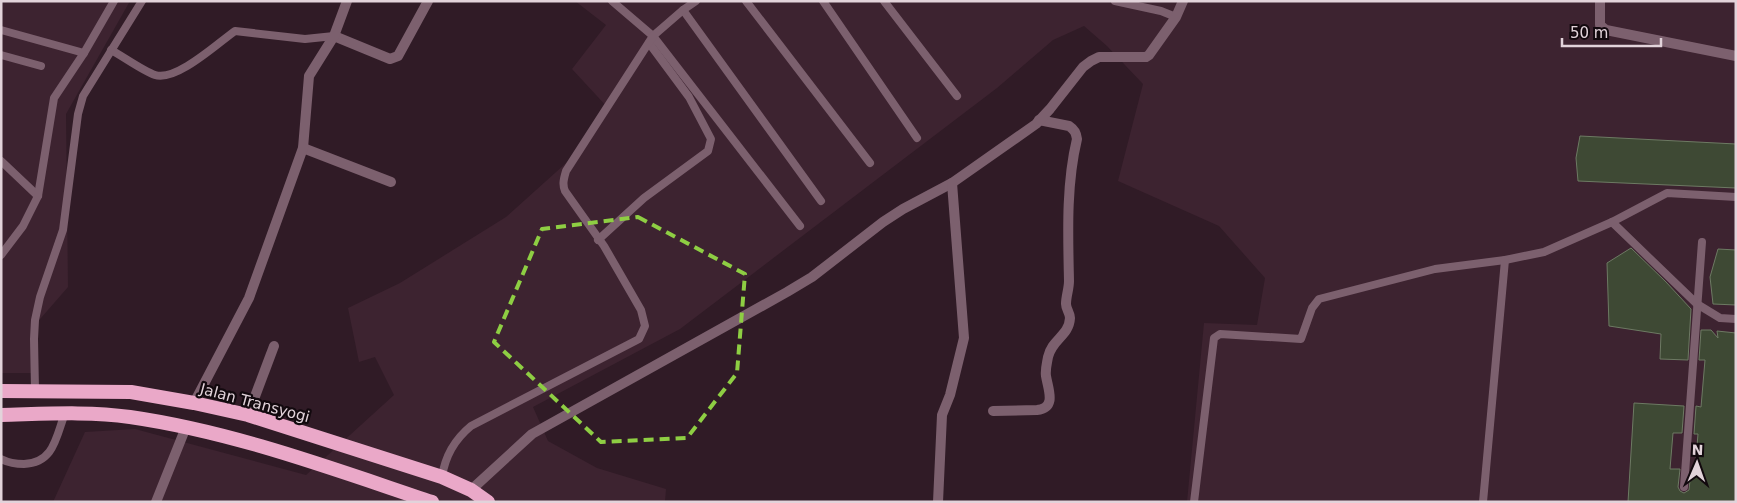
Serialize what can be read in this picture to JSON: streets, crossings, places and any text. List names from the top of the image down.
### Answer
{
  "streets": {
    "highway": ["Jalan Transyogi"]
  },
  "scale_bar": "50 m",
  "north": "top"
}
